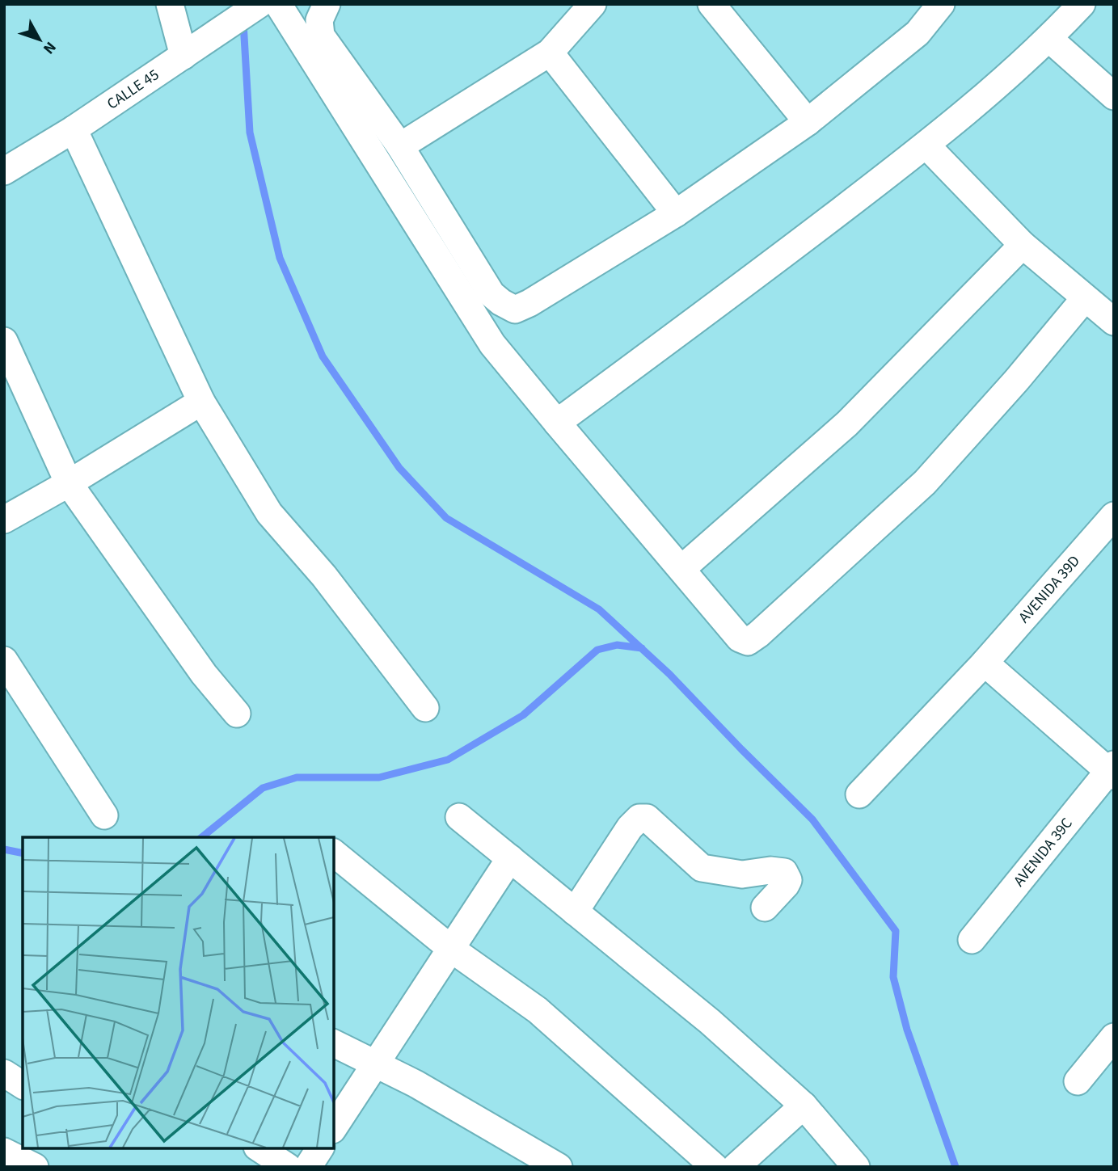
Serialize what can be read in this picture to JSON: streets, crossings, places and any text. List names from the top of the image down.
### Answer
{
  "streets": {
    "street": ["CALLE 45", "AVENIDA 39D", "AVENIDA 39C"]
  },
  "north": "bottom right"
}
